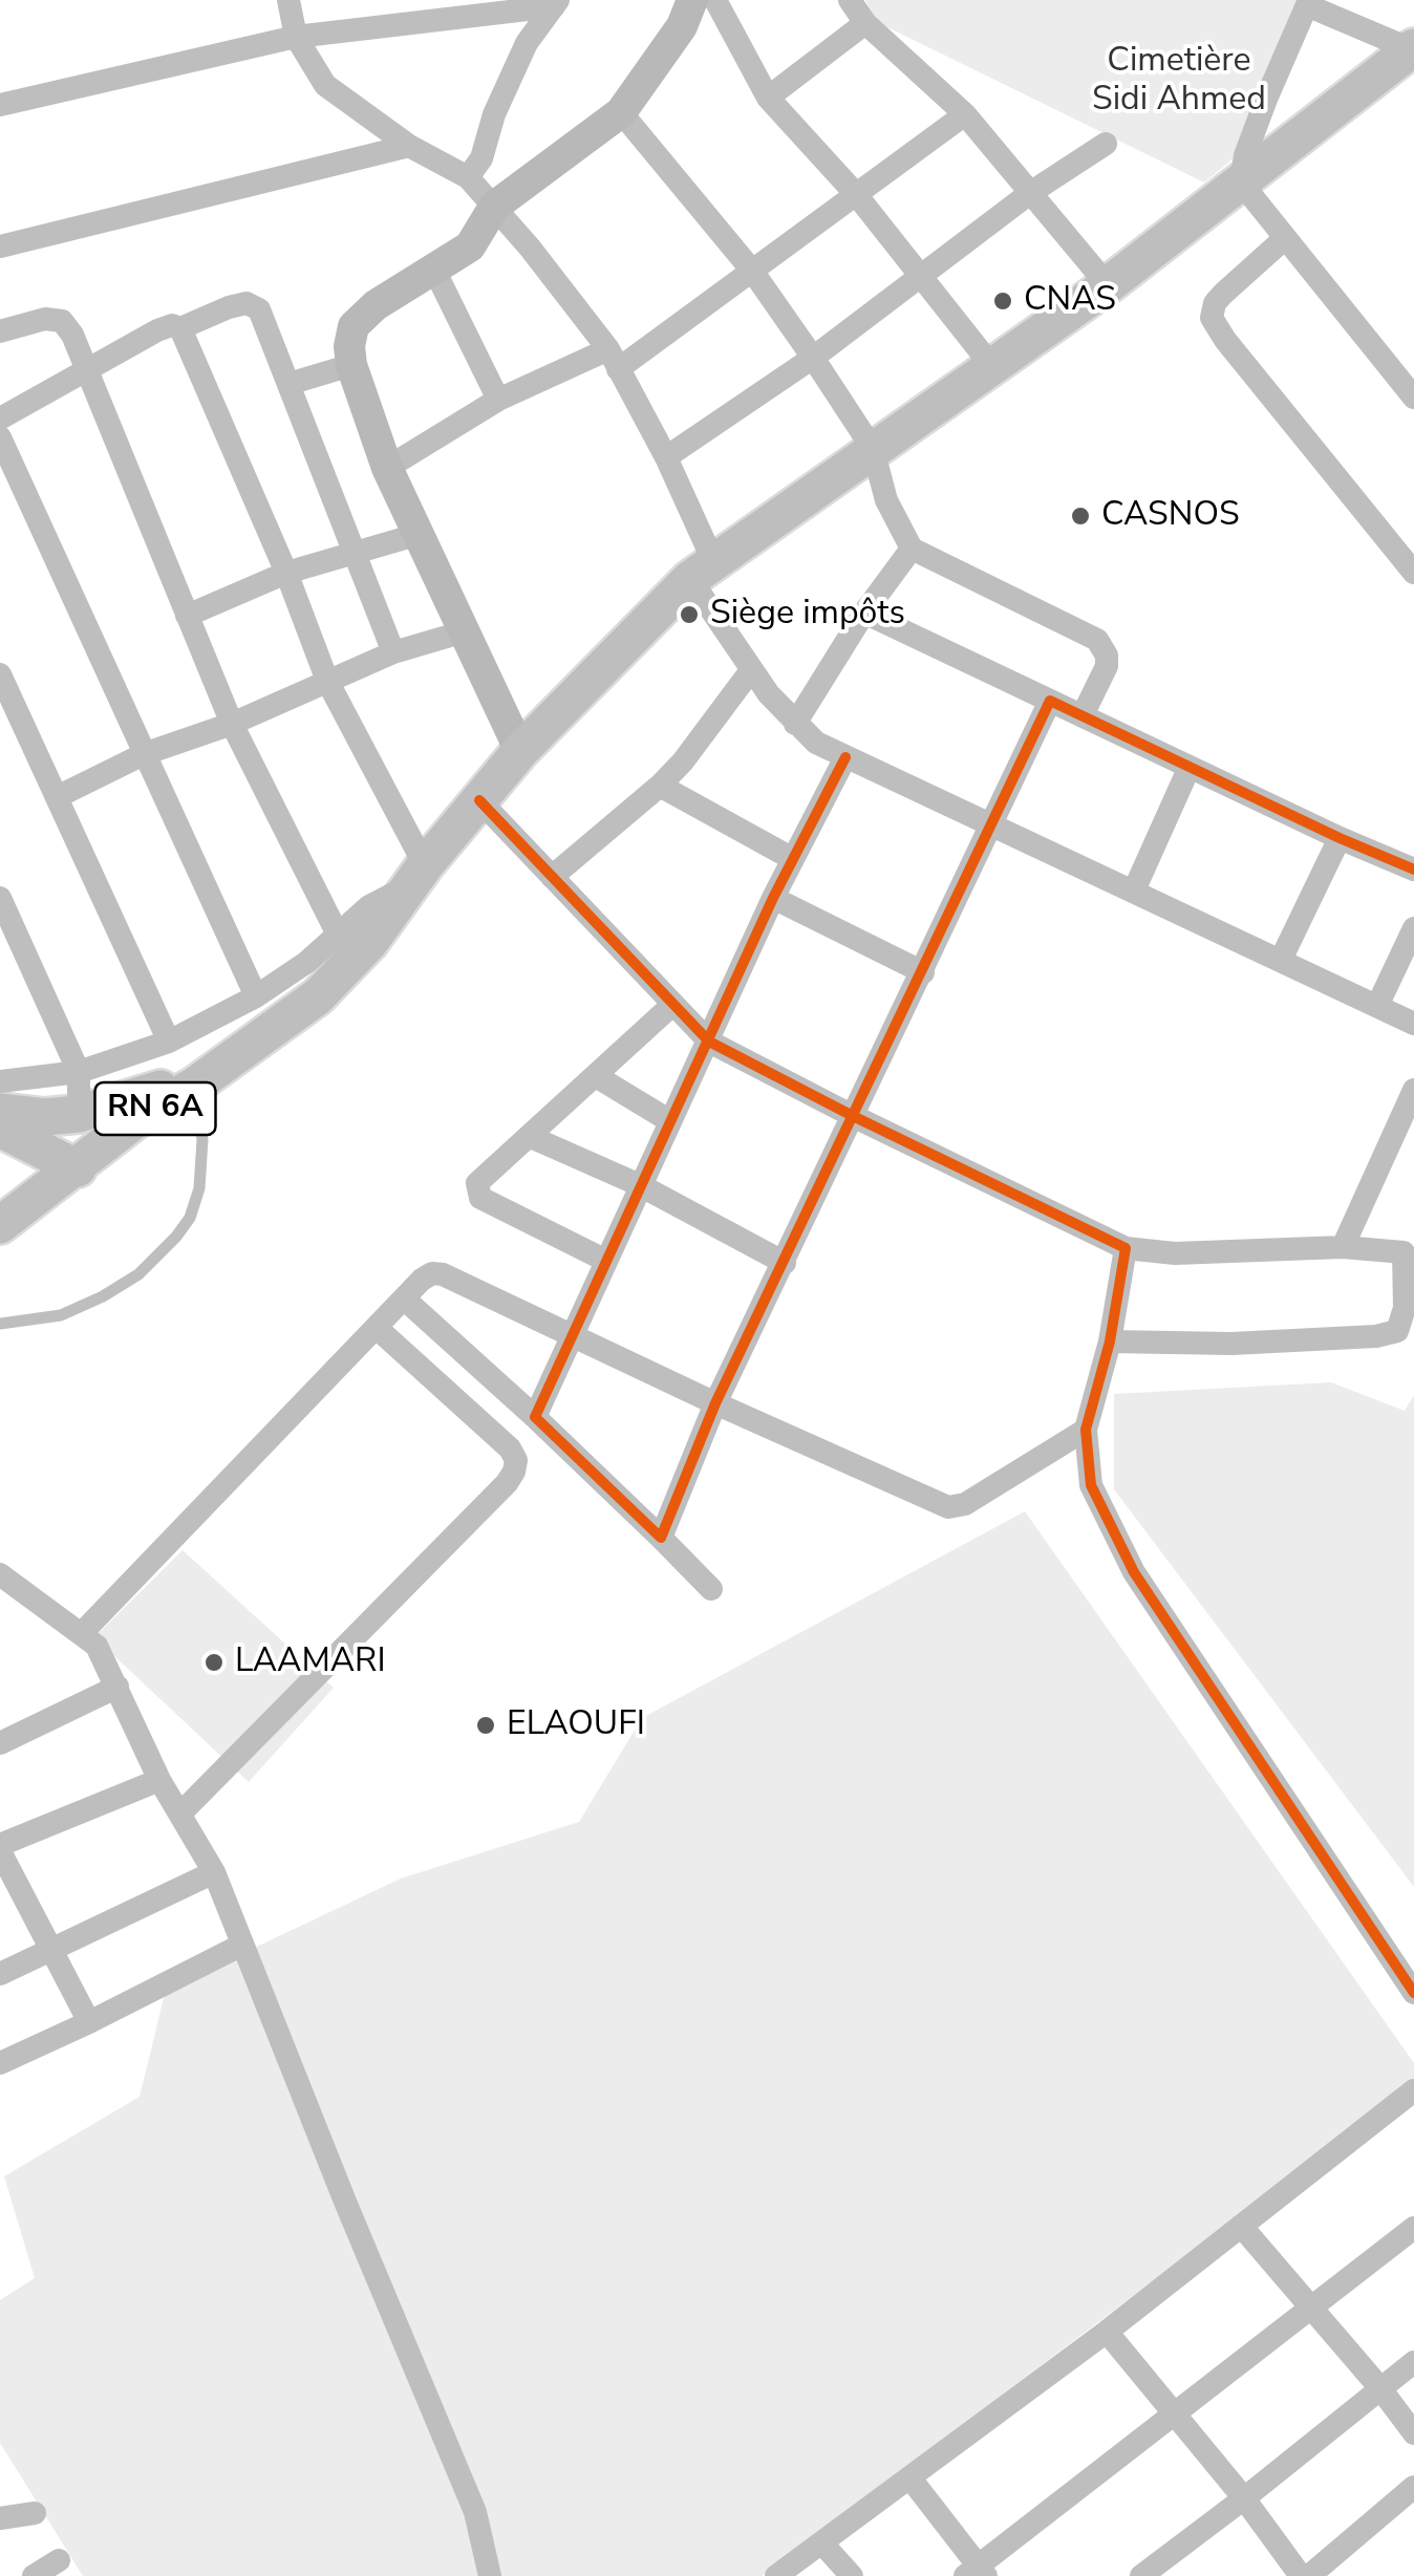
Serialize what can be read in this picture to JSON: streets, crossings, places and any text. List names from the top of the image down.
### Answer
{
  "streets": {
    "main road": ["RN 6A"]
  },
  "parks": ["Cimetière Sidi Ahmed"],
  "places": [
    "CNAS",
    "CASNOS",
    "Siège impôts",
    "LAAMARI",
    "ELAOUFI"
  ]
}
